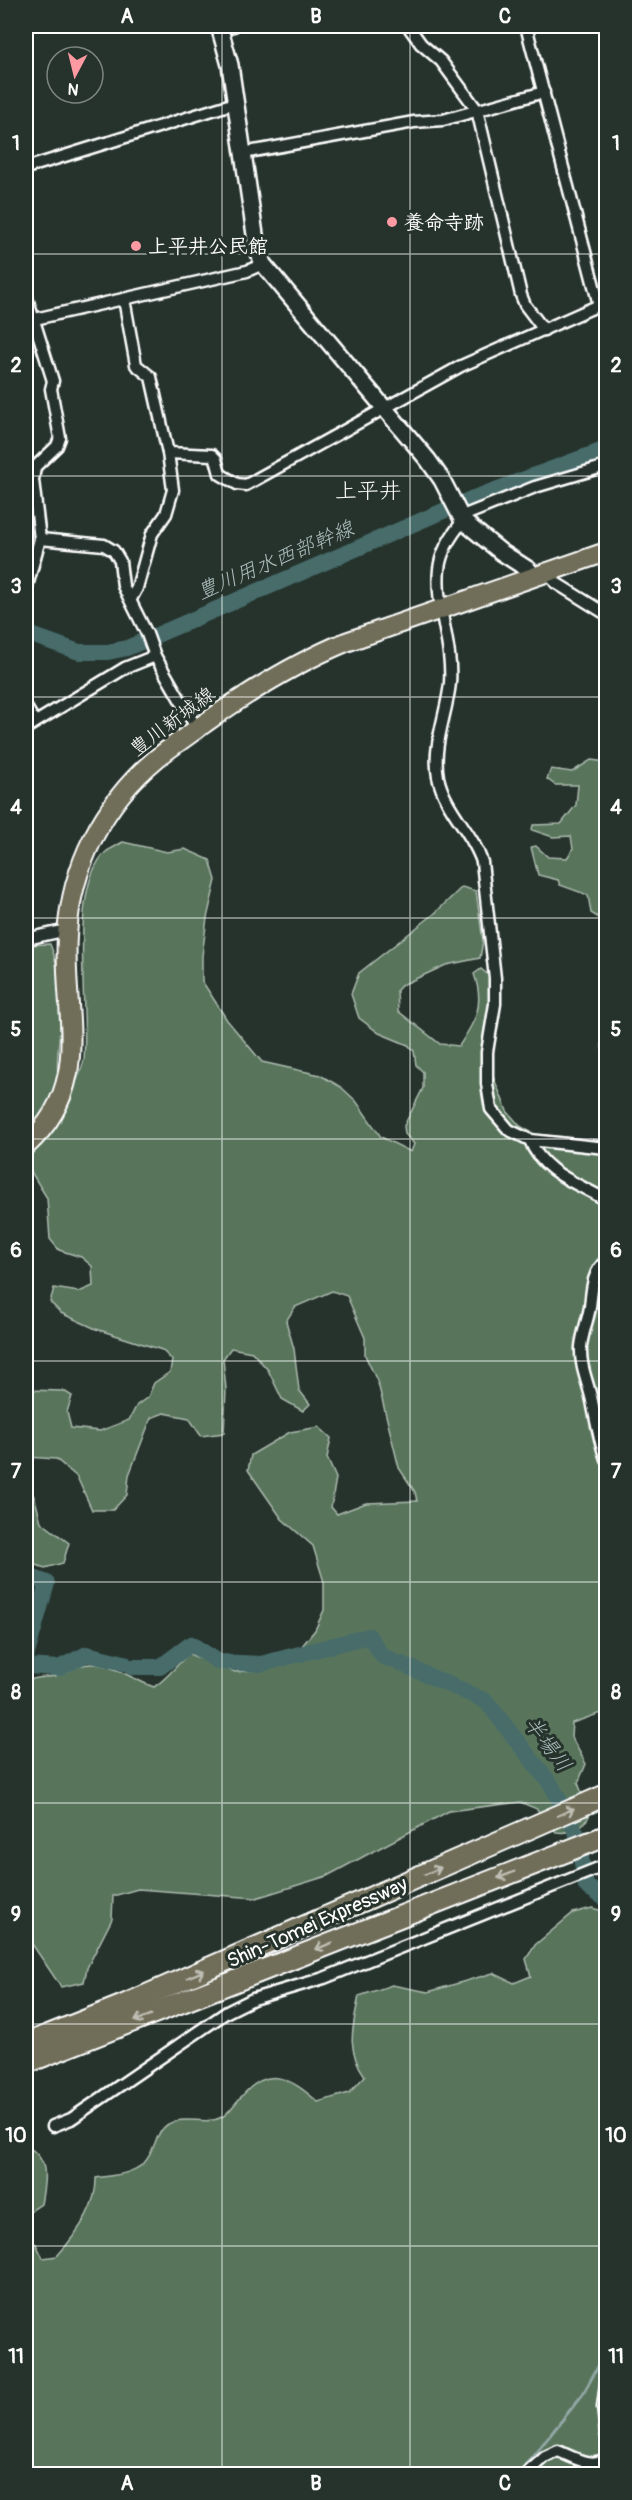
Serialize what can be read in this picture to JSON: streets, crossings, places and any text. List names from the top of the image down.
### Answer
{
  "streets": {
    "highway": ["Shin-Tomei Expressway"],
    "main road": ["豊川新城線"]
  },
  "districts": ["上平井"],
  "water": ["豊川用水西部幹線", "半場川"],
  "places": ["養命寺跡", "上平井公民館"],
  "north": "bottom",
  "grid": {
    "columns": ["A", "B", "C"],
    "rows": [
      "1",
      "2",
      "3",
      "4",
      "5",
      "6",
      "7",
      "8",
      "9",
      "10",
      "11"
    ]
  }
}
